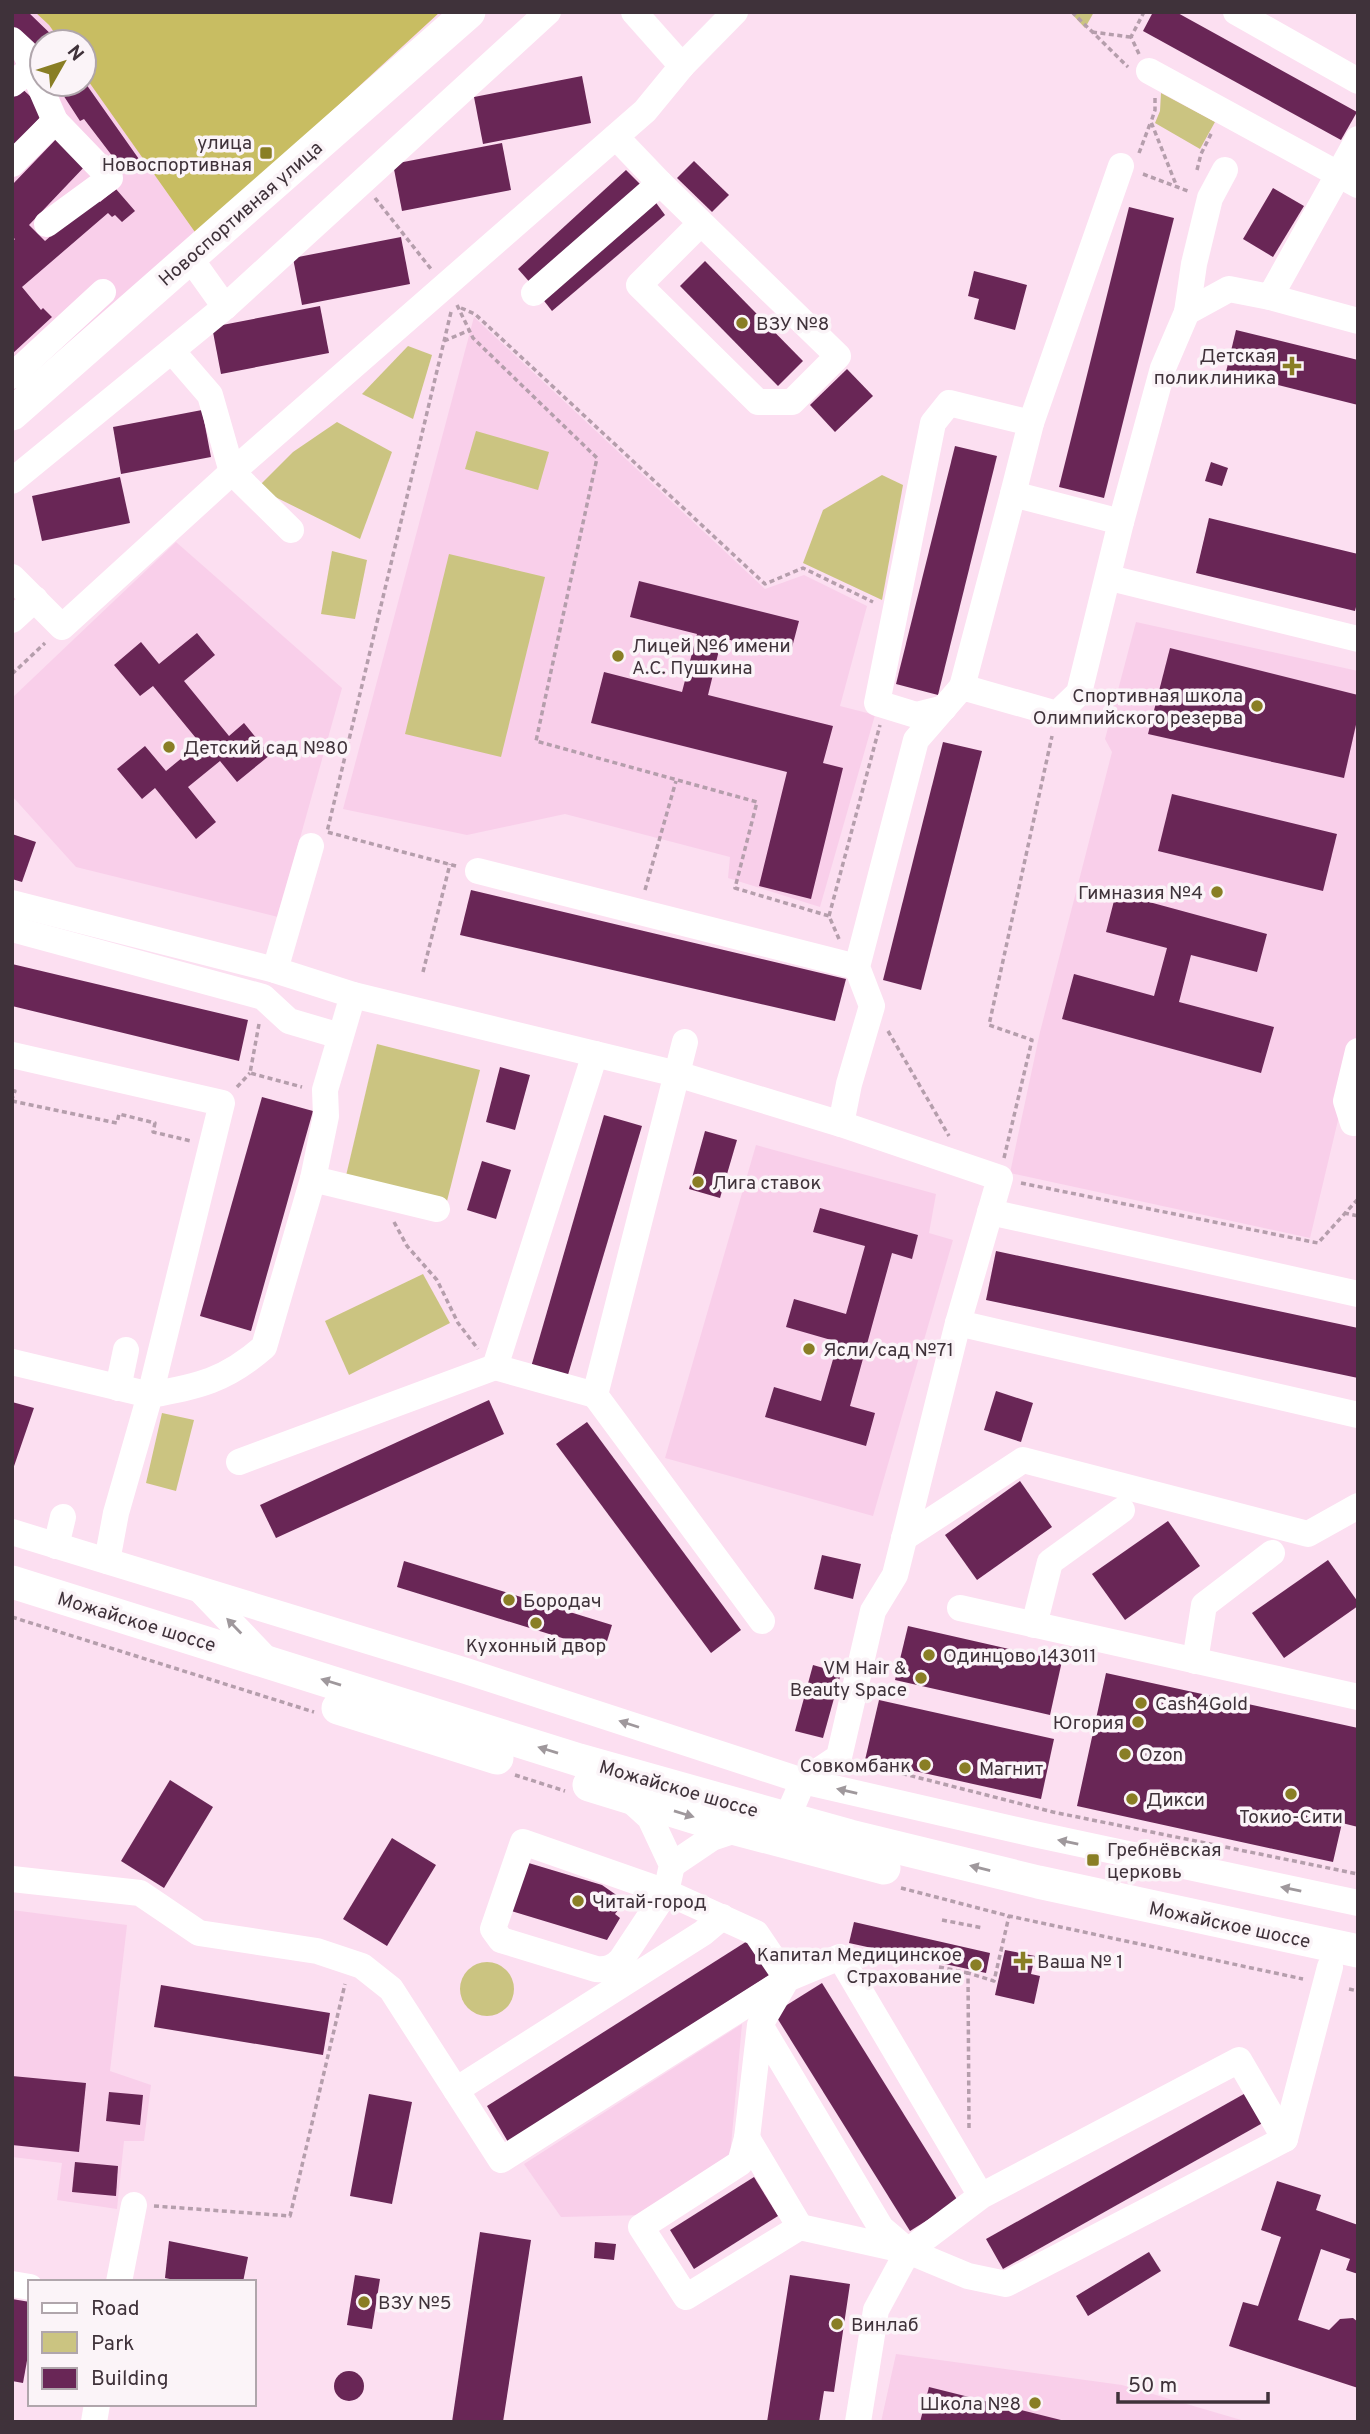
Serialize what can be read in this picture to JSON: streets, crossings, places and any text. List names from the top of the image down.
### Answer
{
  "streets": {
    "main road": ["Новоспортивная улица", "Можайское шоссе"]
  },
  "places": {
    "transit": ["улица Новоспортивная", "Гребнёвская церковь"],
    "other": [
      "ВЗУ №8",
      "Лицей №6 имени А.С. Пушкина",
      "Спортивная школа Олимпийского резерва",
      "Детский сад №80",
      "Гимназия №4",
      "Лига ставок",
      "Ясли/сад №71",
      "Бородач",
      "Кухонный двор",
      "Одинцово 143011",
      "VM Hair & Beauty Space",
      "Cash4Gold",
      "Югория",
      "Ozon",
      "Совкомбанк",
      "Магнит",
      "Токио-Сити",
      "Дикси",
      "Читай-город",
      "Капитал Медицинское Страхование",
      "ВЗУ №5",
      "Винлаб",
      "Школа №8"
    ],
    "health": ["Детская поликлиника", "Ваша № 1"]
  },
  "legend": ["Road", "Park", "Building"],
  "scale_bar": "50 m",
  "north": "top right"
}
